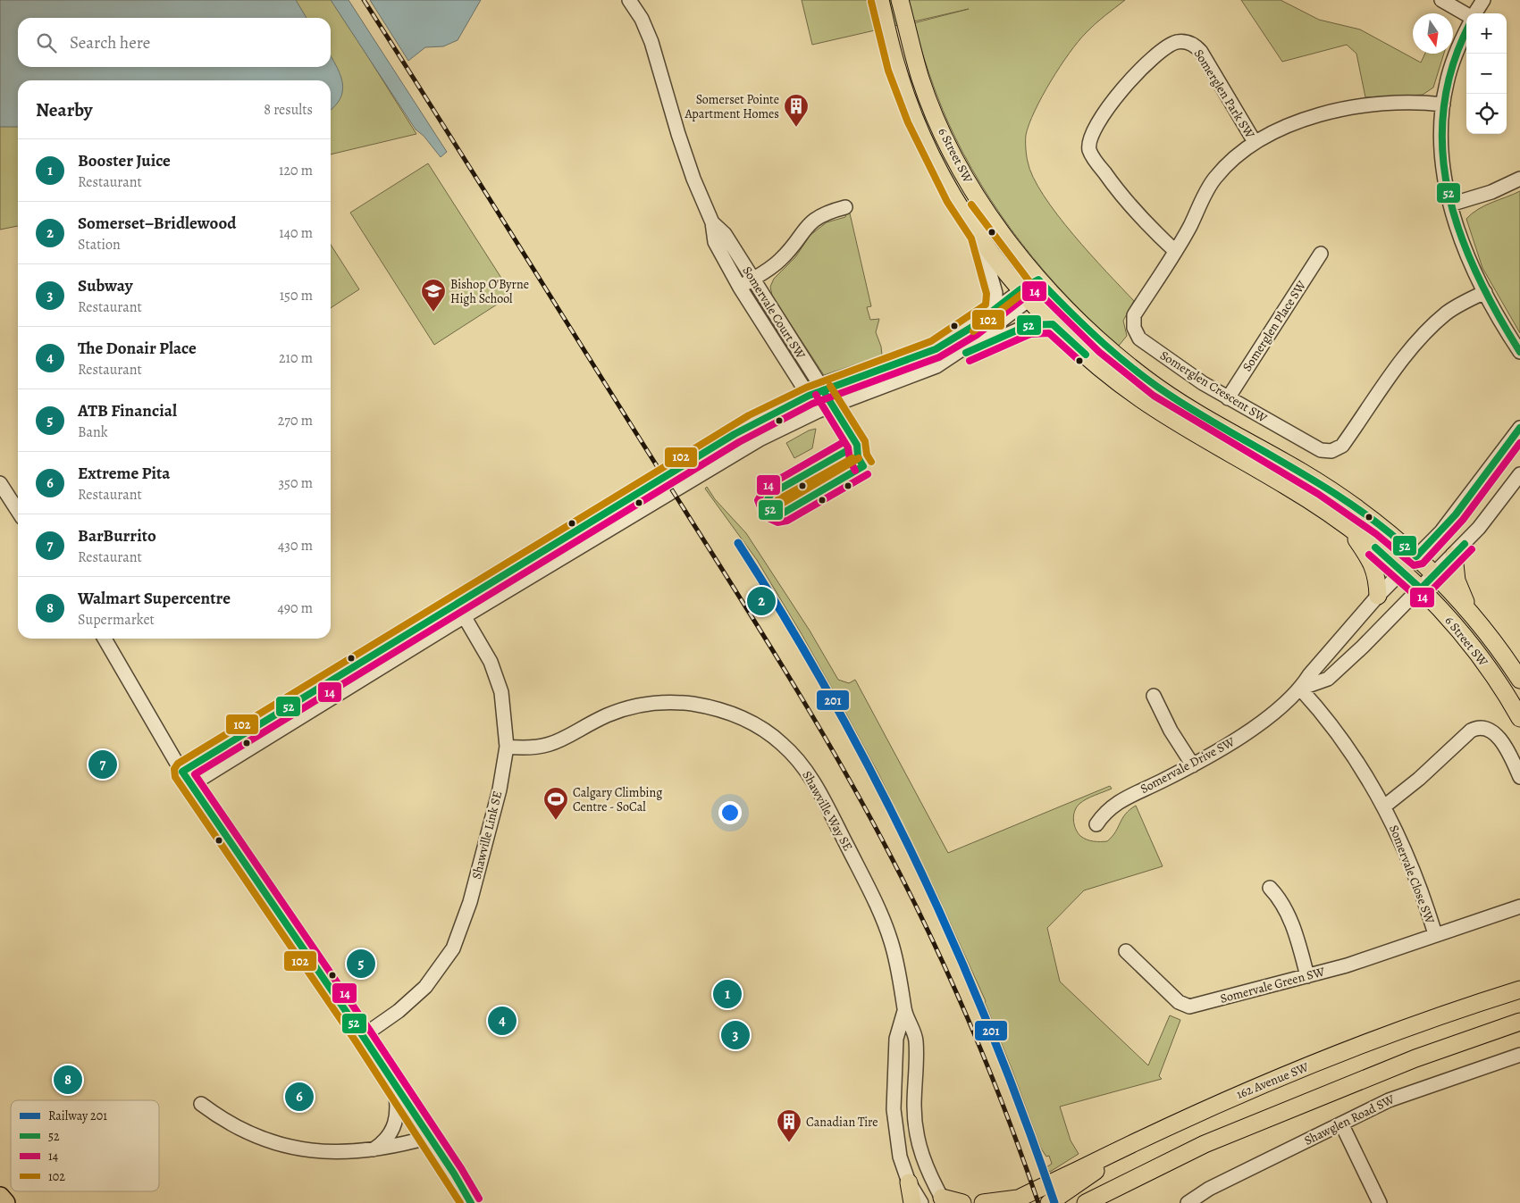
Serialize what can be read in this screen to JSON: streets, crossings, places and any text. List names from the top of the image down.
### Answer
{
  "streets": {
    "main road": ["6 Street SW", "162 Avenue SW"],
    "street": [
      "Somerglen Park SW",
      "Somervale Court SW",
      "Somerglen Place SW",
      "Somerglen Crescent SW",
      "Somervale Drive SW",
      "Shawville Way SE",
      "Shawville Link SE",
      "Somervale Close SW",
      "Somervale Green SW",
      "Shawglen Road SW"
    ]
  },
  "crossings": [
    ["Somerglen Park SW", "Somerglen Crescent SW"],
    ["6 Street SW", "Somervale Drive SW"],
    ["Somerglen Place SW", "Somerglen Crescent SW"],
    ["Somervale Drive SW", "Somervale Close SW"],
    ["Shawville Way SE", "Shawville Link SE"],
    ["Somervale Close SW", "Somervale Green SW"]
  ],
  "places": {
    "building": ["Somerset Pointe Apartment Homes", "Canadian Tire"],
    "school or university": ["Bishop O'Byrne High School"],
    "sports": ["Calgary Climbing Centre - SoCal"]
  },
  "lines": [
    "transit line 102",
    "transit line 52",
    "transit line 14",
    "rail line 201"
  ],
  "legend": [
    "Railway 201",
    "52",
    "14",
    "102"
  ],
  "north": "bottom",
  "page": {
    "map_buttons": ["+", "−"],
    "search": "Search here",
    "heading": ["Nearby", "8 results"],
    "list": [
      {
        "mark": "1",
        "name": "Booster Juice",
        "note": "Restaurant",
        "value": "120 m"
      },
      {
        "mark": "2",
        "name": "Somerset–Bridlewood",
        "note": "Station",
        "value": "140 m"
      },
      {
        "mark": "3",
        "name": "Subway",
        "note": "Restaurant",
        "value": "150 m"
      },
      {
        "mark": "4",
        "name": "The Donair Place",
        "note": "Restaurant",
        "value": "210 m"
      },
      {
        "mark": "5",
        "name": "ATB Financial",
        "note": "Bank",
        "value": "270 m"
      },
      {
        "mark": "6",
        "name": "Extreme Pita",
        "note": "Restaurant",
        "value": "350 m"
      },
      {
        "mark": "7",
        "name": "BarBurrito",
        "note": "Restaurant",
        "value": "430 m"
      },
      {
        "mark": "8",
        "name": "Walmart Supercentre",
        "note": "Supermarket",
        "value": "490 m"
      }
    ],
    "pins": [
      "2",
      "7",
      "5",
      "1",
      "4",
      "3",
      "8",
      "6"
    ]
  }
}
